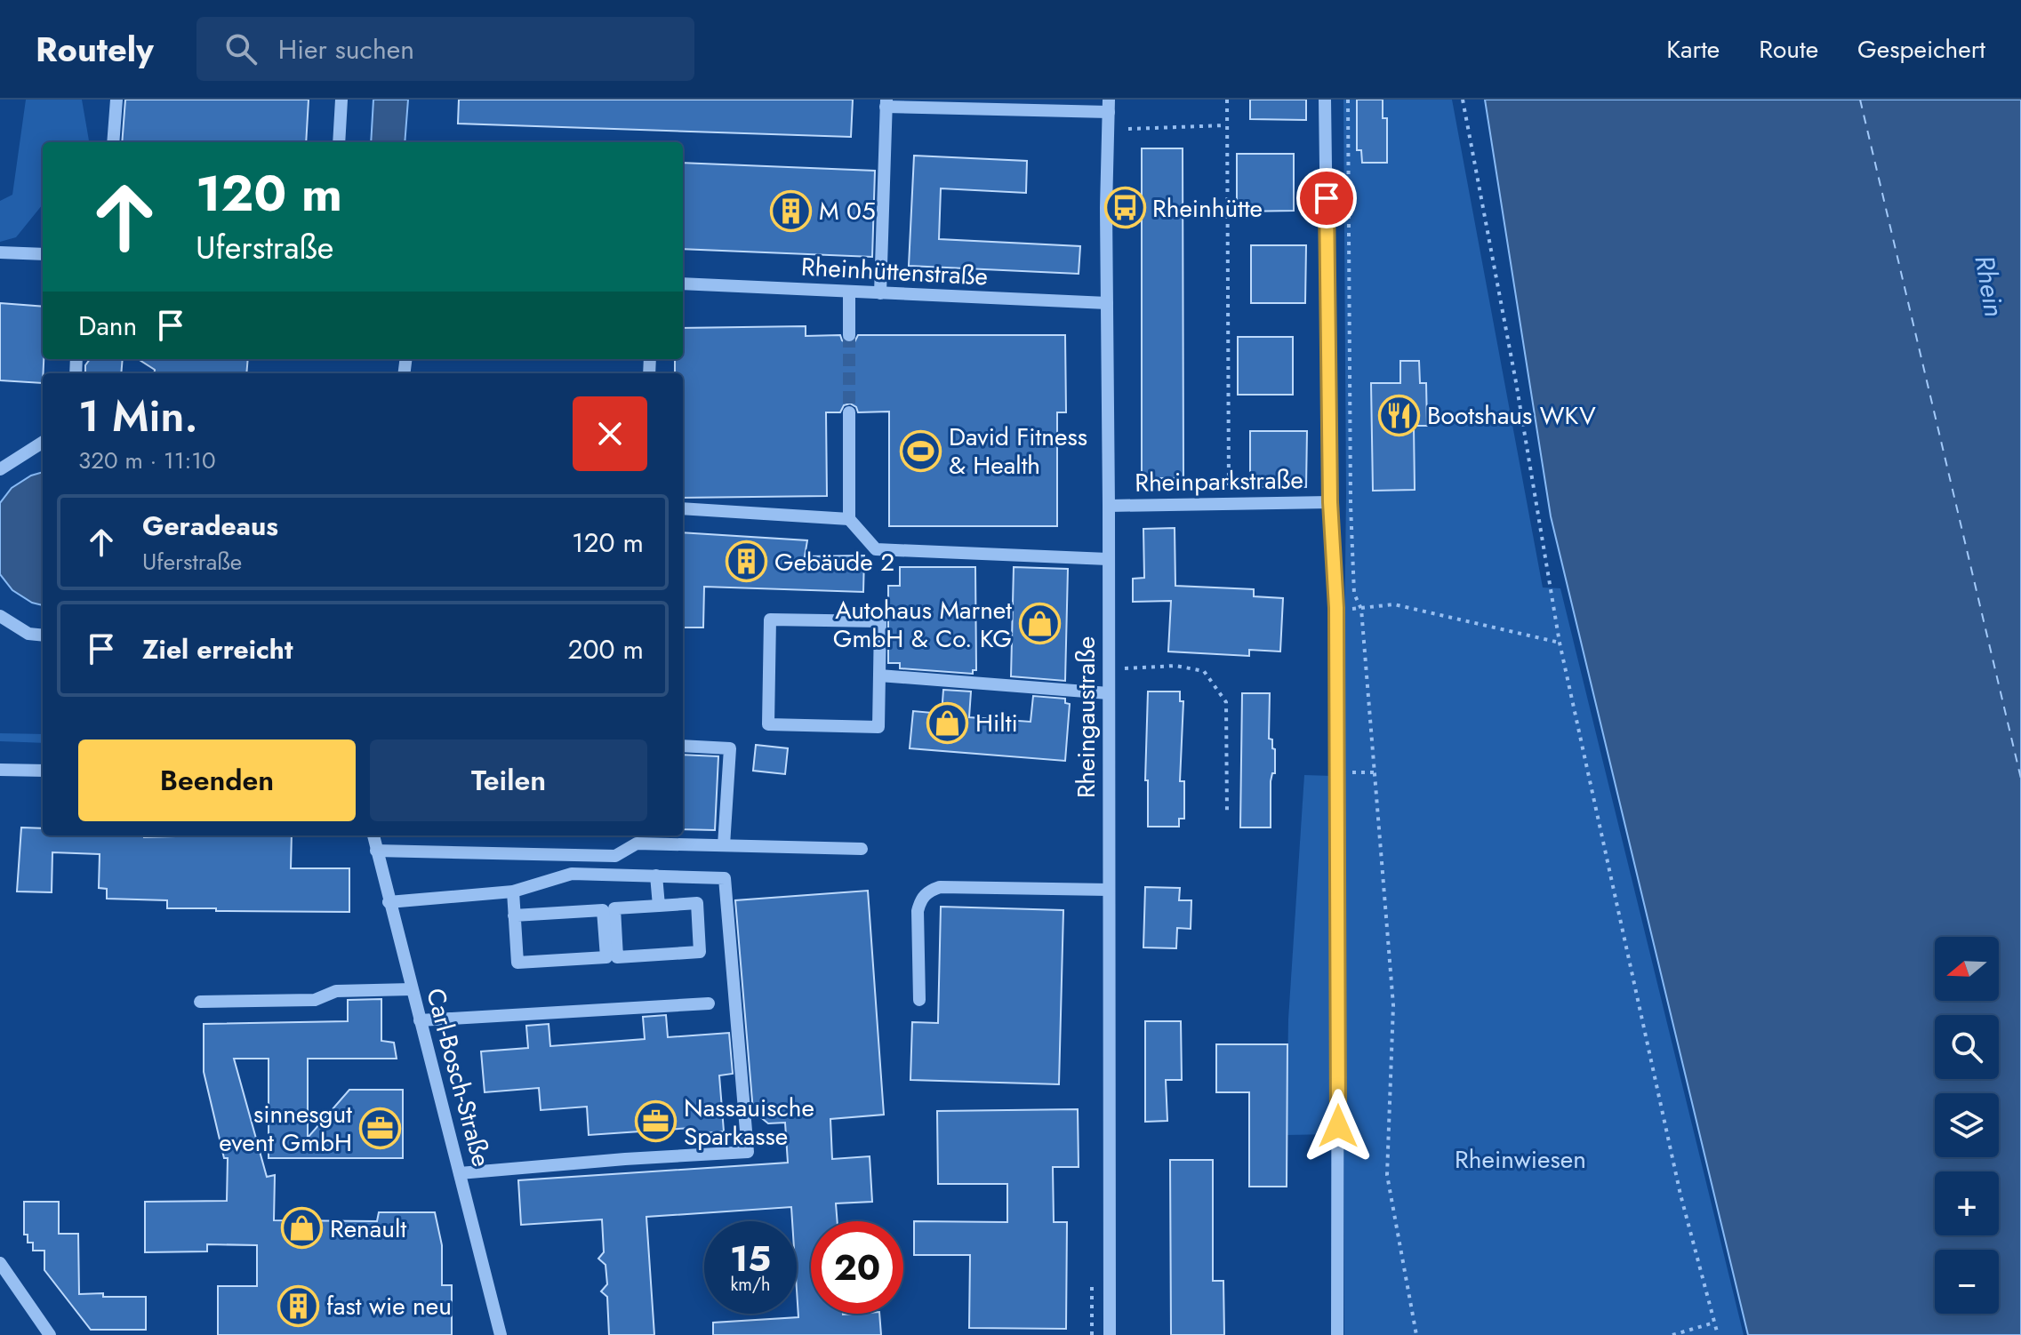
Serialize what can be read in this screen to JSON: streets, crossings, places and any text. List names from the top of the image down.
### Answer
{
  "streets": {
    "street": [
      "Rheinhüttenstraße",
      "Rheinparkstraße",
      "Rheingaustraße",
      "Carl-Bosch-Straße"
    ]
  },
  "crossings": [
    ["Rheinhüttenstraße", "Rheingaustraße"],
    ["Rheinparkstraße", "Rheingaustraße"]
  ],
  "water": ["Rhein"],
  "parks": ["Rheinwiesen"],
  "places": {
    "bus stop": ["Rheinhütte"],
    "building": ["M 05", "Gebäude 2", "fast wie neu"],
    "restaurant": ["Bootshaus WKV"],
    "sports": ["David Fitness & Health"],
    "shop": ["Autohaus Marnet GmbH & Co. KG", "Hilti", "Renault"],
    "office": ["Nassauische Sparkasse", "sinnesgut event GmbH"]
  },
  "north": "left",
  "page": {
    "header": "Routely",
    "search": "Hier suchen",
    "nav": ["Karte", "Route", "Gespeichert"],
    "turn": ["120 m", "Uferstraße"],
    "then": "Dann",
    "heading": ["1 Min.", "320 m · 11:10"],
    "list": [
      {
        "name": "Geradeaus",
        "note": "Uferstraße",
        "value": "120 m"
      },
      {
        "name": "Ziel erreicht",
        "value": "200 m"
      }
    ],
    "buttons": ["Beenden", "Teilen"],
    "map_buttons": ["+", "−"],
    "speed": "15 km/h",
    "limit": "20"
  }
}
